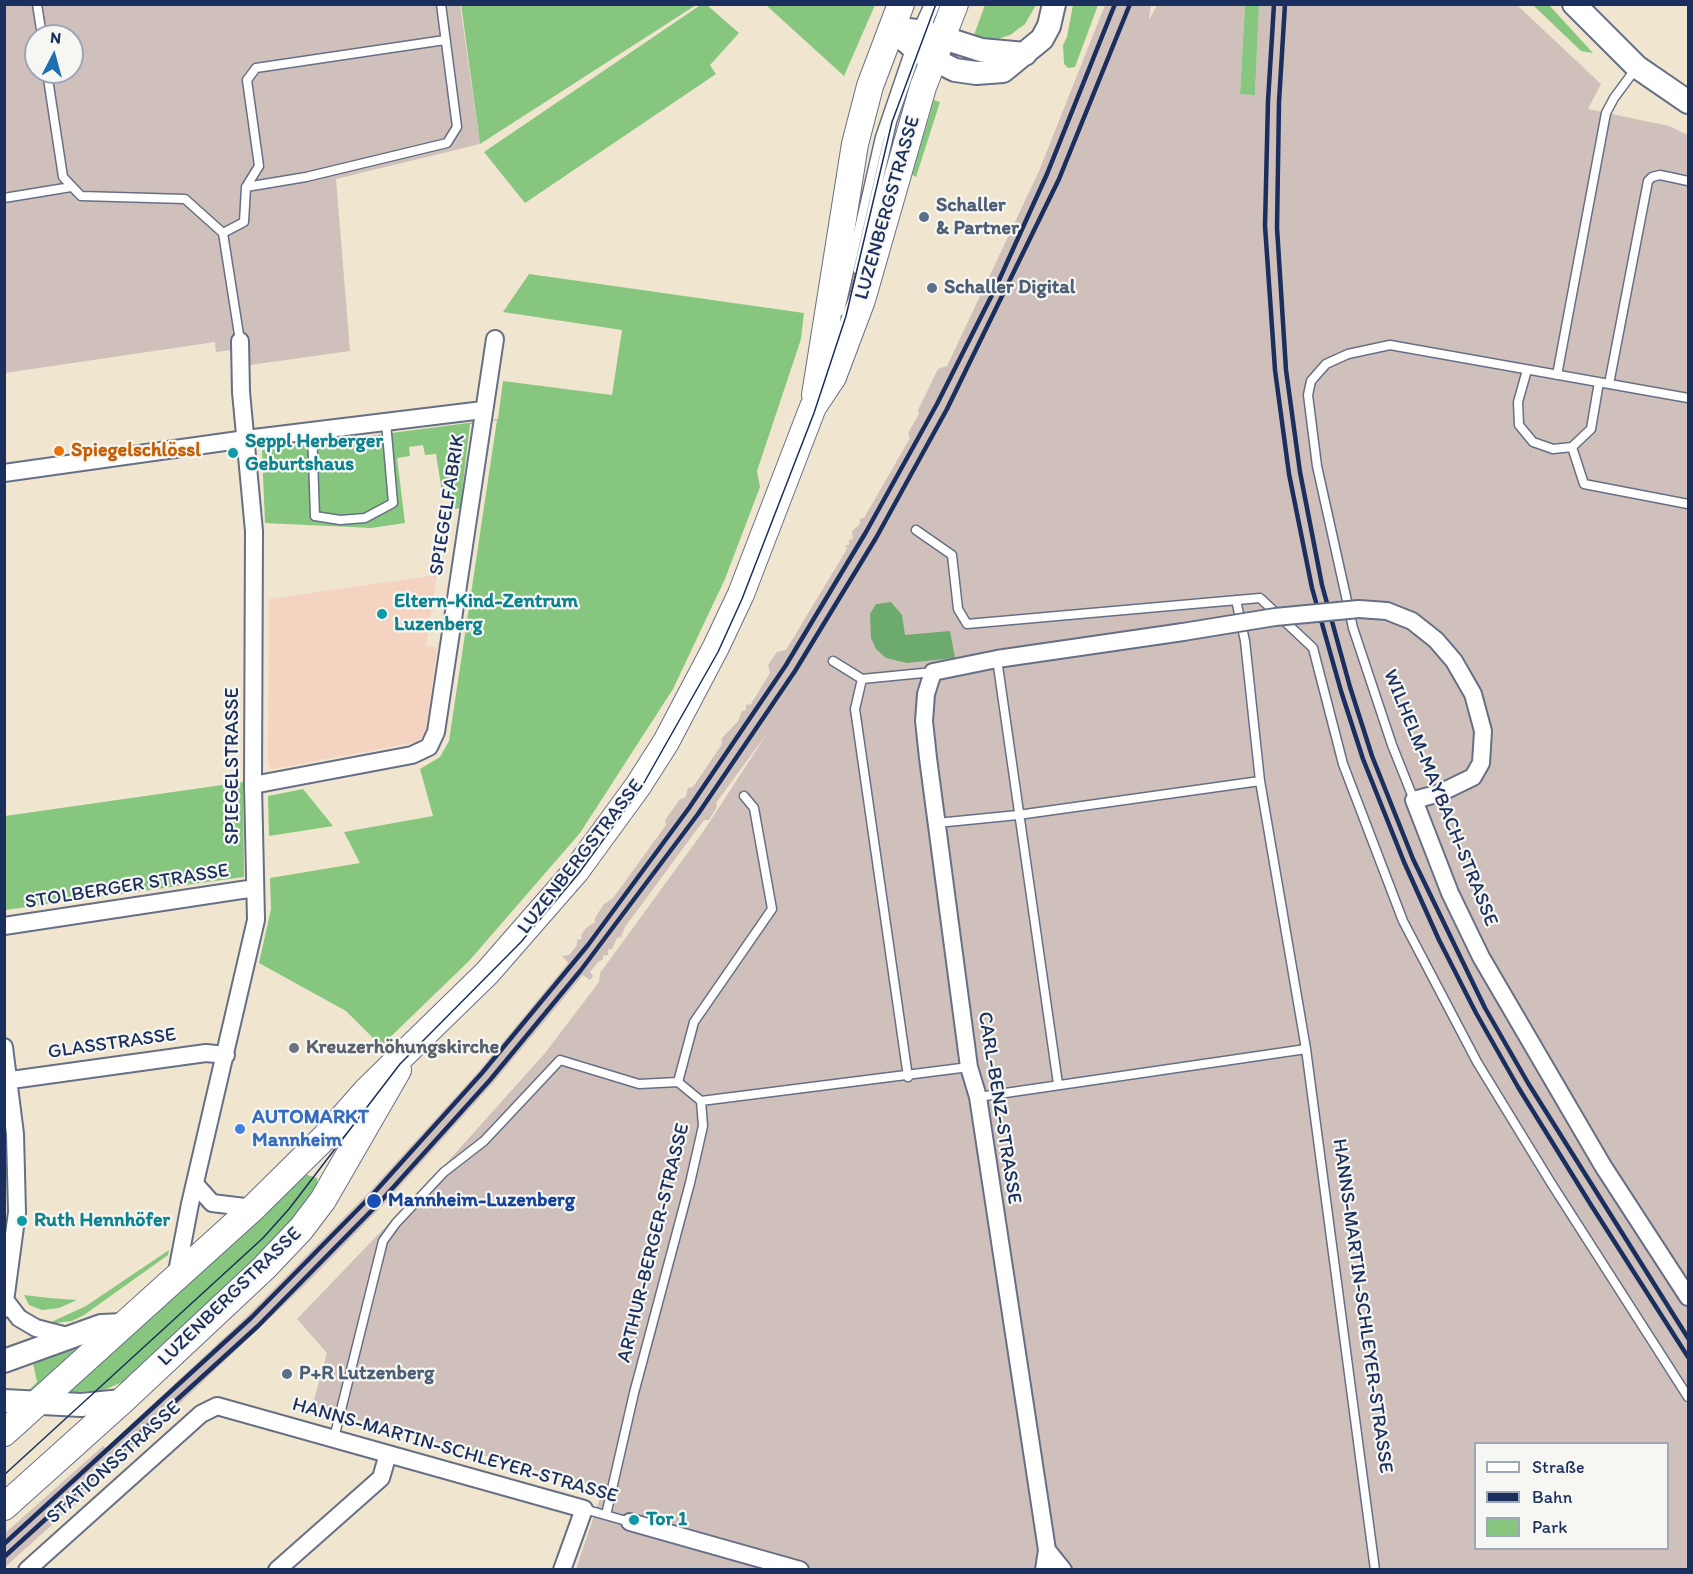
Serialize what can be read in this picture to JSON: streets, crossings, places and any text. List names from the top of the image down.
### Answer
{
  "streets": {
    "main road": ["LUZENBERGSTRASSE"],
    "street": [
      "SPIEGELFABRIK",
      "SPIEGELSTRASSE",
      "WILHELM-MAYBACH-STRASSE",
      "STOLBERGER STRASSE",
      "GLASSTRASSE",
      "CARL-BENZ-STRASSE",
      "HANNS-MARTIN-SCHLEYER-STRASSE",
      "STATIONSSTRASSE"
    ],
    "lane": ["ARTHUR-BERGER-STRASSE"]
  },
  "crossings": [
    ["LUZENBERGSTRASSE", "SPIEGELSTRASSE"],
    ["SPIEGELFABRIK", "SPIEGELSTRASSE"],
    ["SPIEGELSTRASSE", "STOLBERGER STRASSE"],
    ["SPIEGELSTRASSE", "GLASSTRASSE"],
    ["CARL-BENZ-STRASSE", "ARTHUR-BERGER-STRASSE"],
    ["ARTHUR-BERGER-STRASSE", "HANNS-MARTIN-SCHLEYER-STRASSE"],
    ["HANNS-MARTIN-SCHLEYER-STRASSE", "STATIONSSTRASSE"]
  ],
  "places": [
    "Schaller & Partner",
    "Schaller Digital",
    "Spiegelschlössl",
    "Seppl Herberger Geburtshaus",
    "Eltern-Kind-Zentrum Luzenberg",
    "Kreuzerhöhungskirche",
    "AUTOMARKT Mannheim",
    "Mannheim-Luzenberg",
    "Ruth Hennhöfer",
    "P+R Lutzenberg",
    "Tor 1"
  ],
  "legend": ["Straße", "Bahn", "Park"],
  "north": "top"
}
